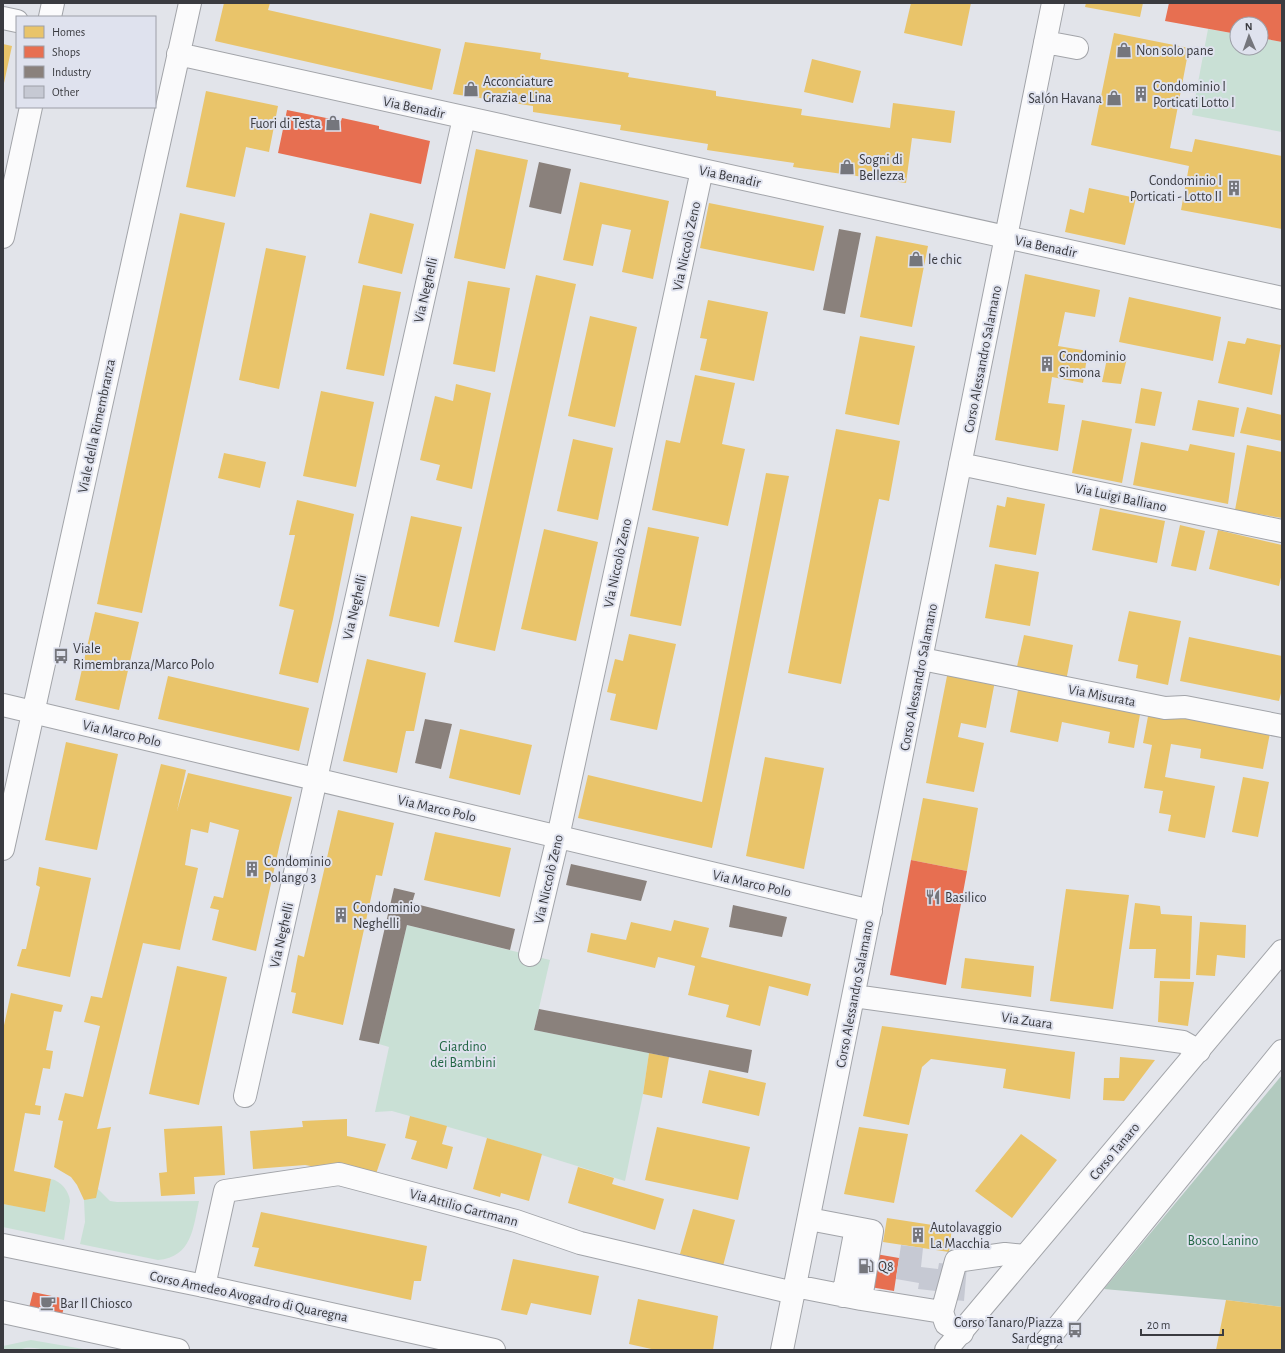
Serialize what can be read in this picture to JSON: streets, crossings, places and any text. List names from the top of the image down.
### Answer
{
  "streets": {
    "street": [
      "Via Benadir",
      "Via Niccolò Zeno",
      "Via Neghelli",
      "Corso Alessandro Salamano",
      "Viale della Rimembranza",
      "Via Luigi Balliano",
      "Via Misurata",
      "Via Marco Polo",
      "Via Zuara",
      "Corso Tanaro",
      "Via Attilio Gartmann",
      "Corso Amedeo Avogadro di Quaregna"
    ]
  },
  "crossings": [
    ["Via Benadir", "Via Niccolò Zeno"],
    ["Via Benadir", "Via Neghelli"],
    ["Via Benadir", "Corso Alessandro Salamano"],
    ["Via Benadir", "Viale della Rimembranza"],
    ["Via Niccolò Zeno", "Via Marco Polo"],
    ["Via Neghelli", "Via Marco Polo"],
    ["Corso Alessandro Salamano", "Via Luigi Balliano"],
    ["Corso Alessandro Salamano", "Via Misurata"],
    ["Corso Alessandro Salamano", "Via Marco Polo"],
    ["Corso Alessandro Salamano", "Via Zuara"],
    ["Corso Alessandro Salamano", "Via Attilio Gartmann"],
    ["Viale della Rimembranza", "Via Marco Polo"],
    ["Via Zuara", "Corso Tanaro"],
    ["Via Attilio Gartmann", "Corso Amedeo Avogadro di Quaregna"]
  ],
  "parks": ["Giardino dei Bambini", "Bosco Lanino"],
  "places": {
    "shop": [
      "Non solo pane",
      "Acconciature Grazia e Lina",
      "Salón Havana",
      "Fuori di Testa",
      "Sogni di Bellezza",
      "le chic"
    ],
    "building": [
      "Condominio I Porticati Lotto I",
      "Condominio I Porticati - Lotto II",
      "Condominio Simona",
      "Condominio Polango 3",
      "Condominio Neghelli",
      "Autolavaggio La Macchia"
    ],
    "bus stop": ["Viale Rimembranza/Marco Polo", "Corso Tanaro/Piazza Sardegna"],
    "restaurant": ["Basilico"],
    "fuel station": ["Q8"],
    "cafe": ["Bar Il Chiosco"]
  },
  "legend": [
    "Homes",
    "Shops",
    "Industry",
    "Other"
  ],
  "scale_bar": "20 m",
  "north": "top"
}
